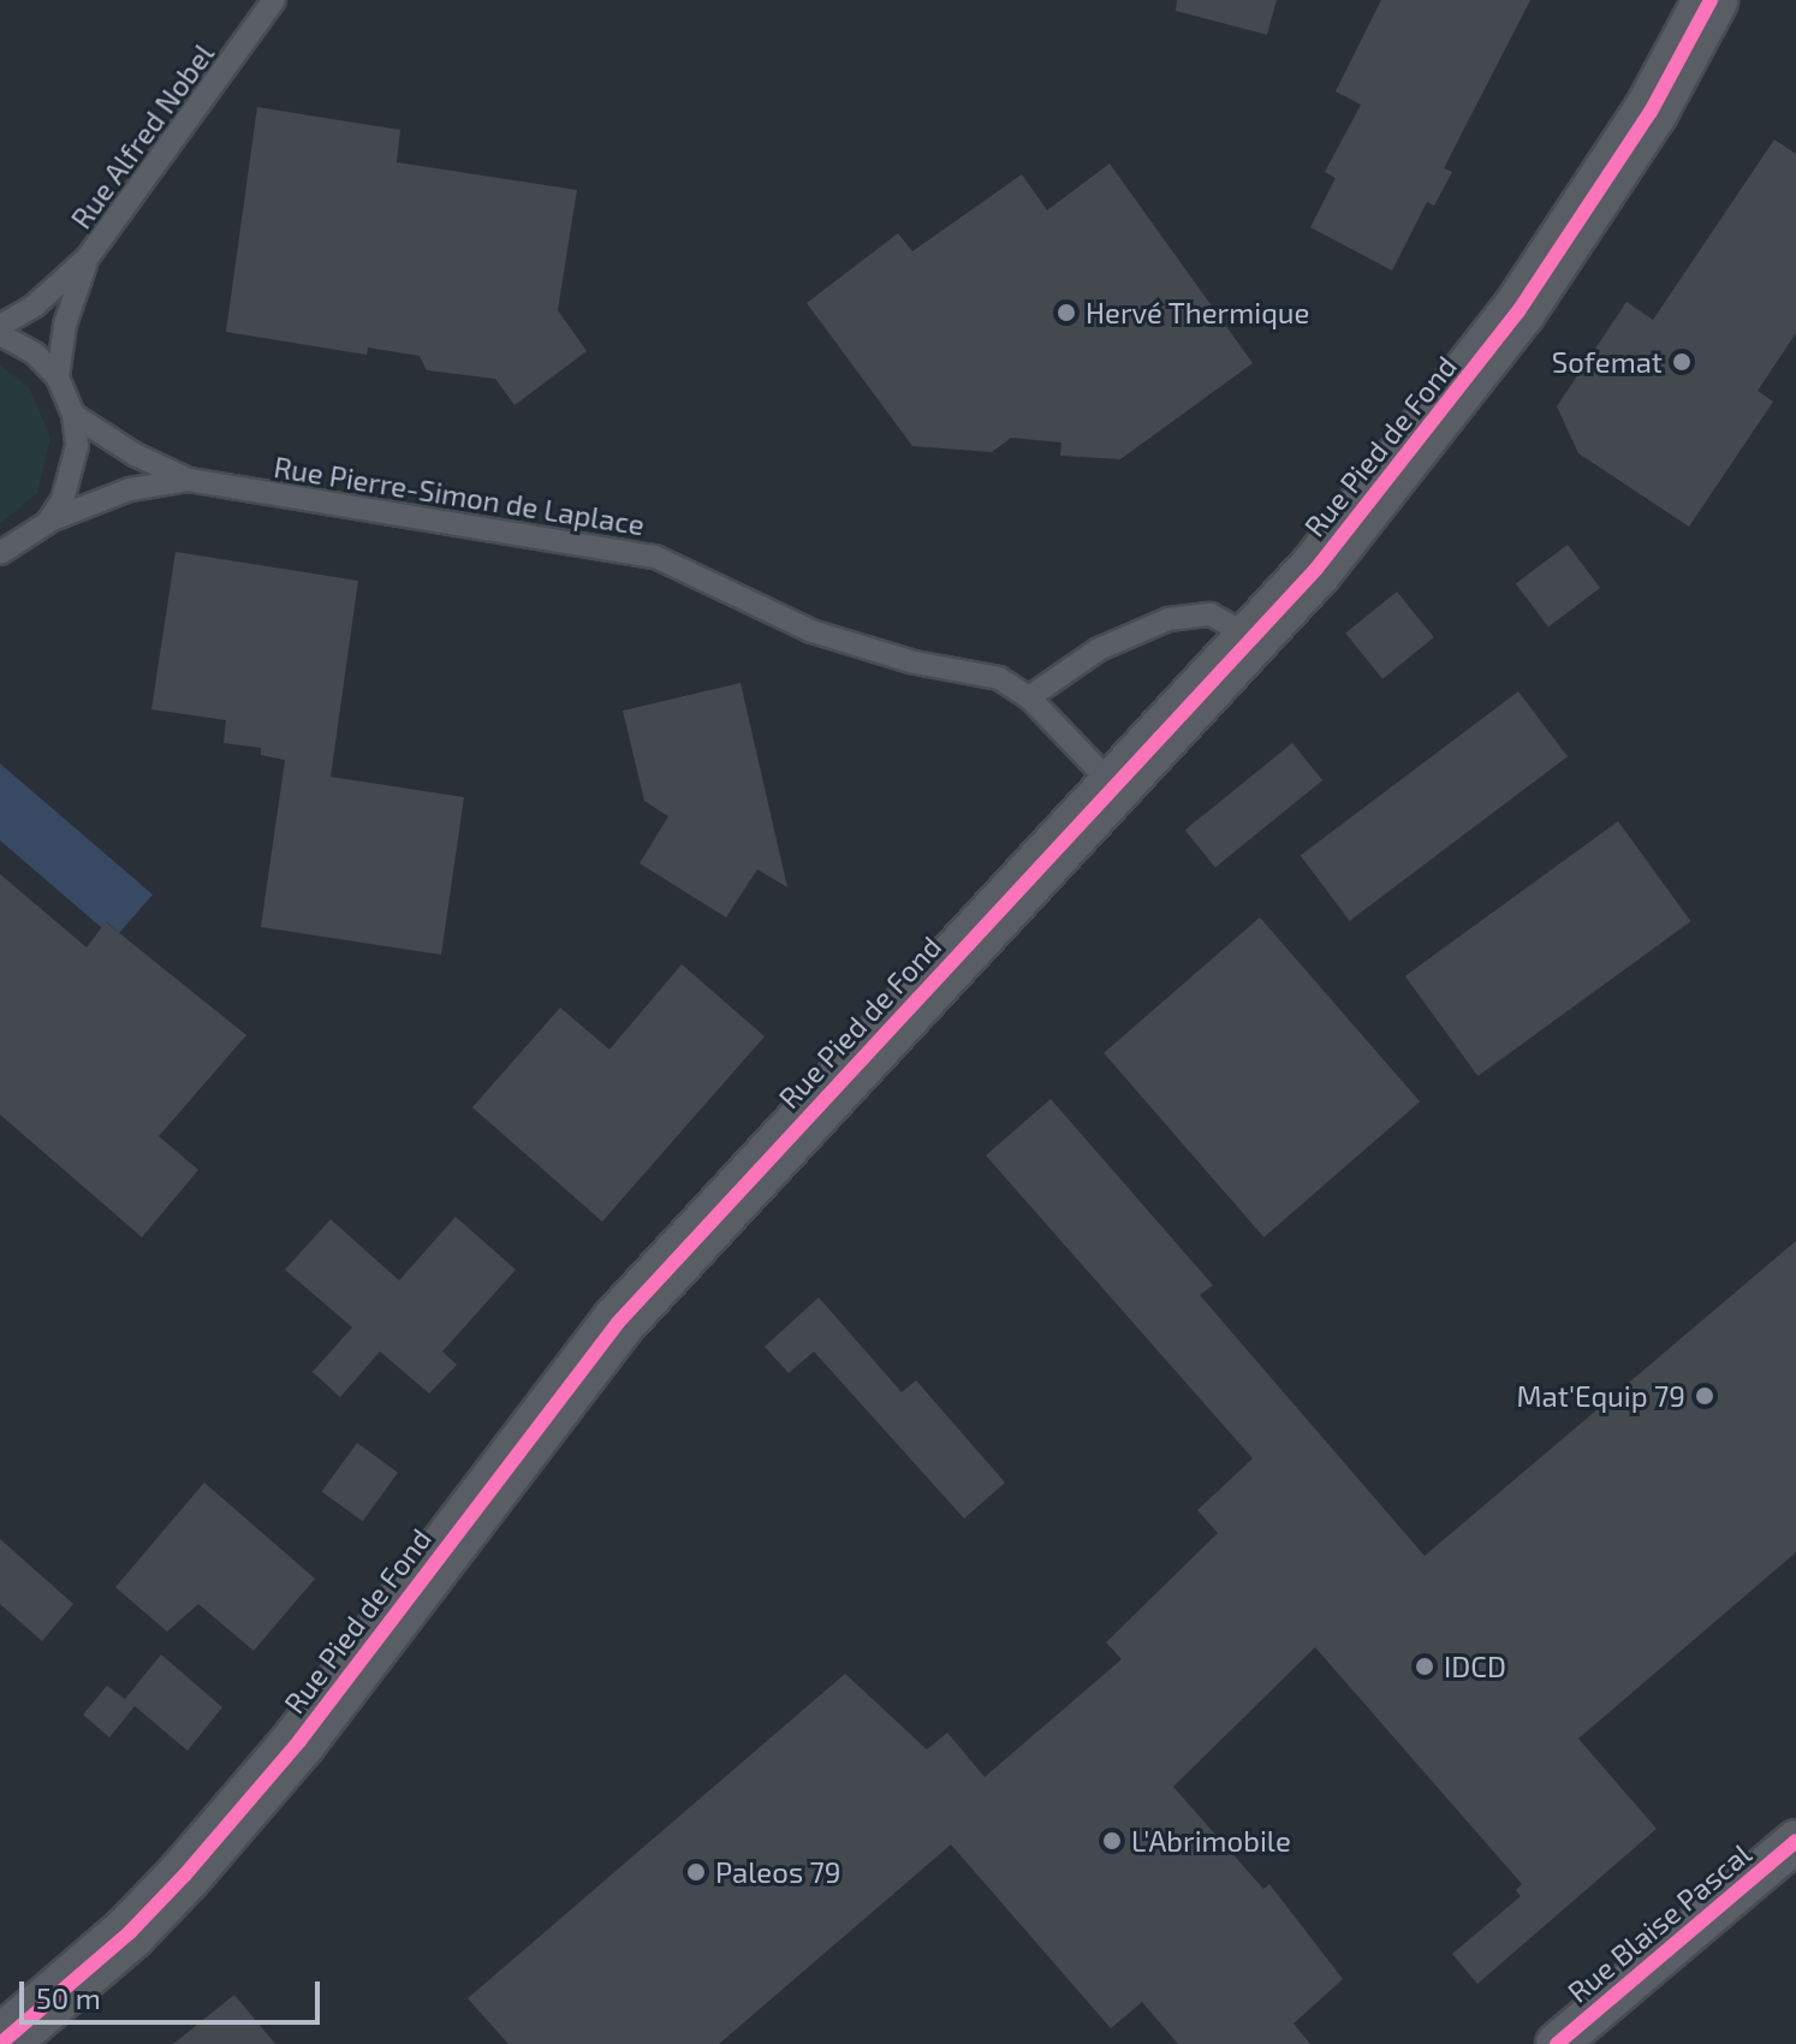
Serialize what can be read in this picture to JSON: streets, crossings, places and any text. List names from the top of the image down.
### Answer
{
  "streets": {
    "main road": ["Rue Pied de Fond"],
    "street": ["Rue Blaise Pascal"],
    "lane": ["Rue Alfred Nobel", "Rue Pierre-Simon de Laplace"]
  },
  "crossings": [
    ["Rue Pied de Fond", "Rue Pierre-Simon de Laplace"]
  ],
  "places": [
    "Hervé Thermique",
    "Sofemat",
    "Mat'Equip 79",
    "IDCD",
    "L'Abrimobile",
    "Paleos 79"
  ],
  "scale_bar": "50 m"
}
